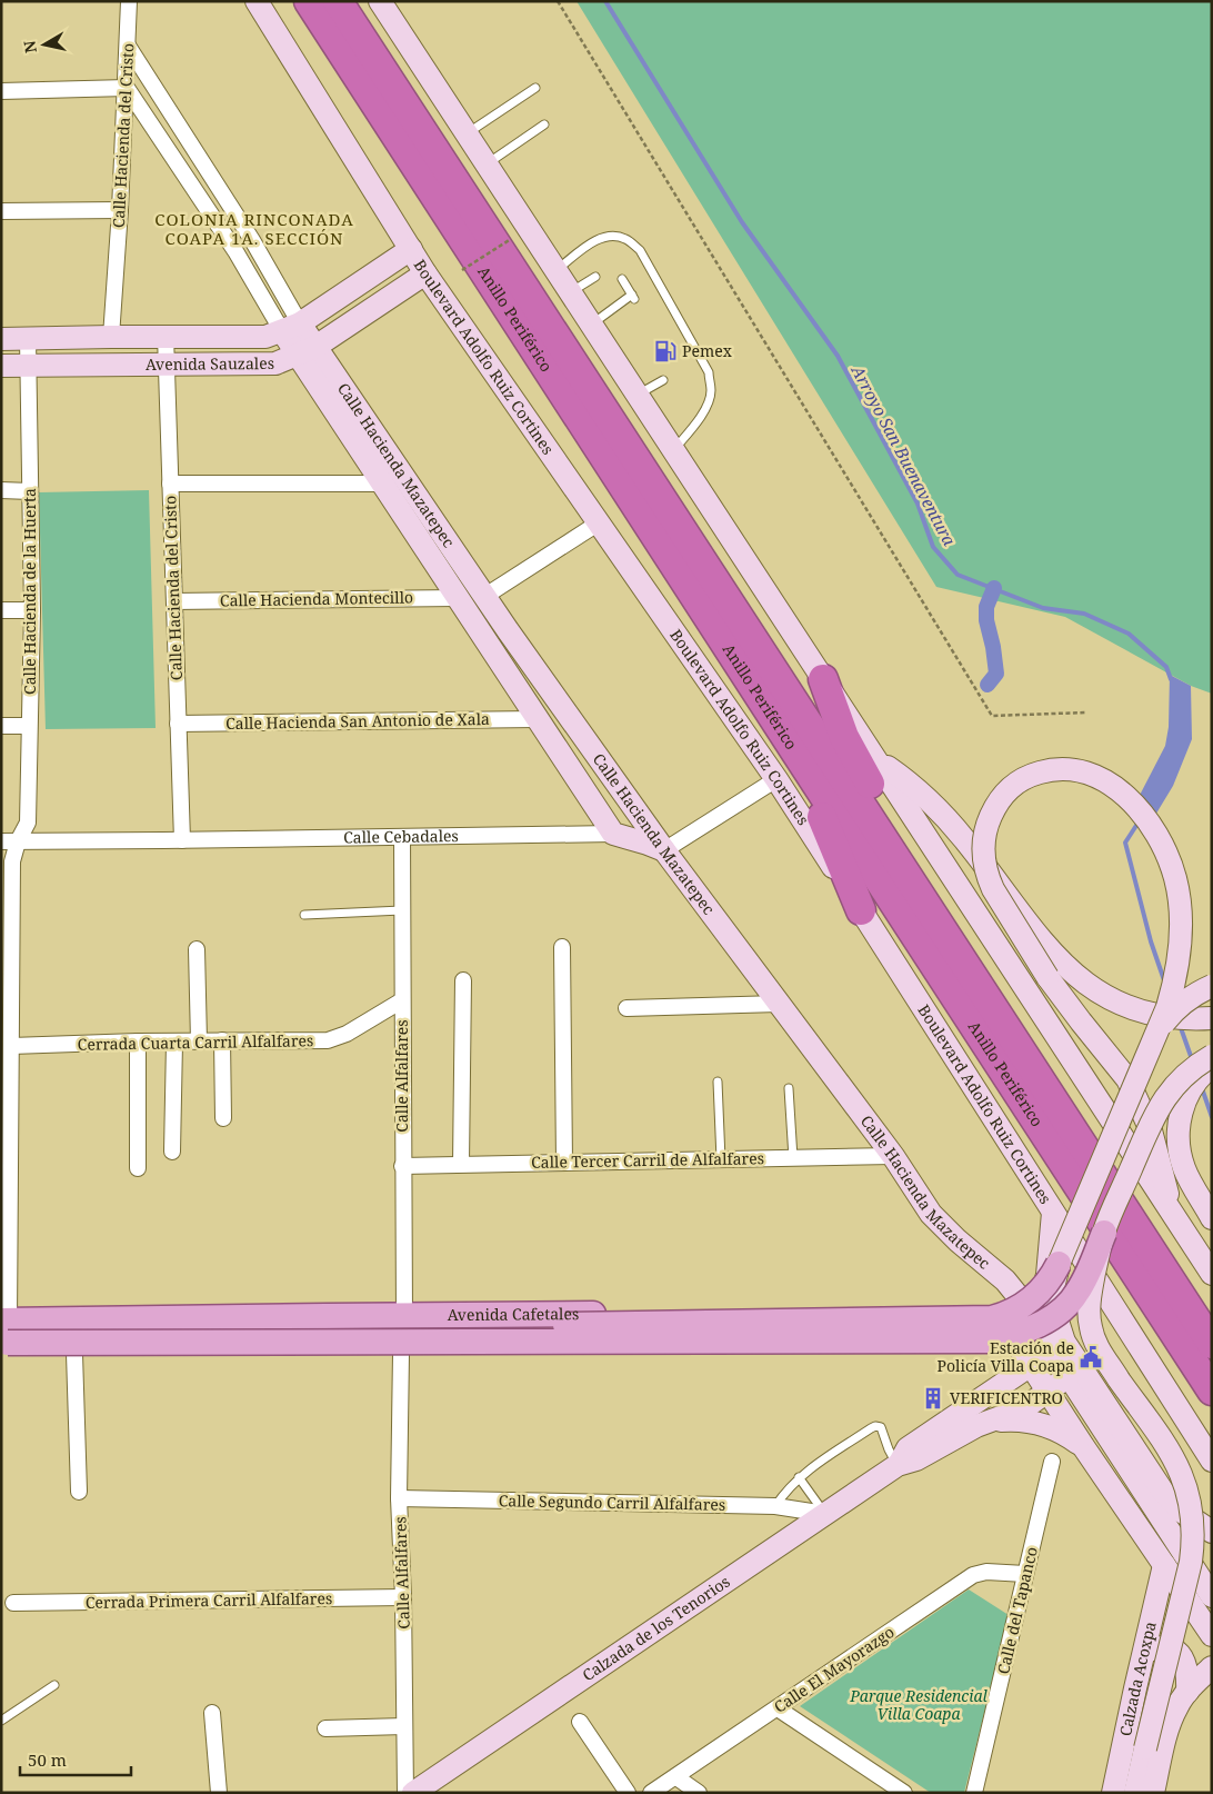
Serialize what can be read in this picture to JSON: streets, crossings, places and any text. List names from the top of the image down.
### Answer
{
  "streets": {
    "highway": ["Anillo Periférico"],
    "main road": [
      "Boulevard Adolfo Ruiz Cortines",
      "Avenida Sauzales",
      "Calle Hacienda Mazatepec",
      "Calle Cebadales",
      "Avenida Cafetales",
      "Calzada de los Tenorios",
      "Calzada Acoxpa"
    ],
    "street": [
      "Calle Hacienda del Cristo",
      "Calle Hacienda de la Huerta",
      "Calle Hacienda Montecillo",
      "Calle Hacienda San Antonio de Xala",
      "Cerrada Cuarta Carril Alfalfares",
      "Calle Alfalfares",
      "Calle Tercer Carril de Alfalfares",
      "Calle Segundo Carril Alfalfares",
      "Cerrada Primera Carril Alfalfares",
      "Calle del Tapanco",
      "Calle El Mayorazgo"
    ]
  },
  "crossings": [
    ["Calle Hacienda del Cristo", "Avenida Sauzales"],
    ["Calle Hacienda del Cristo", "Calle Hacienda Mazatepec"],
    ["Calle Hacienda del Cristo", "Calle Hacienda Montecillo"],
    ["Calle Hacienda del Cristo", "Calle Hacienda San Antonio de Xala"],
    ["Calle Hacienda del Cristo", "Calle Cebadales"],
    ["Boulevard Adolfo Ruiz Cortines", "Avenida Sauzales"],
    ["Avenida Sauzales", "Calle Hacienda Mazatepec"],
    ["Avenida Sauzales", "Calle Hacienda de la Huerta"],
    ["Calle Hacienda Mazatepec", "Calle Hacienda Montecillo"],
    ["Calle Hacienda Mazatepec", "Calle Hacienda San Antonio de Xala"],
    ["Calle Hacienda Mazatepec", "Calle Cebadales"],
    ["Calle Hacienda Mazatepec", "Calle Tercer Carril de Alfalfares"],
    ["Calle Hacienda Mazatepec", "Avenida Cafetales"],
    ["Calle Hacienda Mazatepec", "Calzada de los Tenorios"],
    ["Calle Hacienda de la Huerta", "Calle Cebadales"],
    ["Calle Hacienda de la Huerta", "Cerrada Cuarta Carril Alfalfares"],
    ["Calle Hacienda de la Huerta", "Avenida Cafetales"],
    ["Calle Cebadales", "Calle Alfalfares"],
    ["Cerrada Cuarta Carril Alfalfares", "Calle Alfalfares"],
    ["Calle Alfalfares", "Calle Tercer Carril de Alfalfares"],
    ["Calle Alfalfares", "Avenida Cafetales"],
    ["Calle Alfalfares", "Calle Segundo Carril Alfalfares"],
    ["Calle Alfalfares", "Cerrada Primera Carril Alfalfares"],
    ["Calle Segundo Carril Alfalfares", "Calzada de los Tenorios"],
    ["Calle del Tapanco", "Calle El Mayorazgo"]
  ],
  "districts": ["COLONIA RINCONADA COAPA 1A. SECCIÓN"],
  "water": ["Arroyo San Buenaventura"],
  "parks": ["Parque Residencial Villa Coapa"],
  "places": {
    "fuel station": ["Pemex"],
    "public building": ["Estación de Policía Villa Coapa"],
    "building": ["VERIFICENTRO"]
  },
  "scale_bar": "50 m",
  "north": "left"
}
